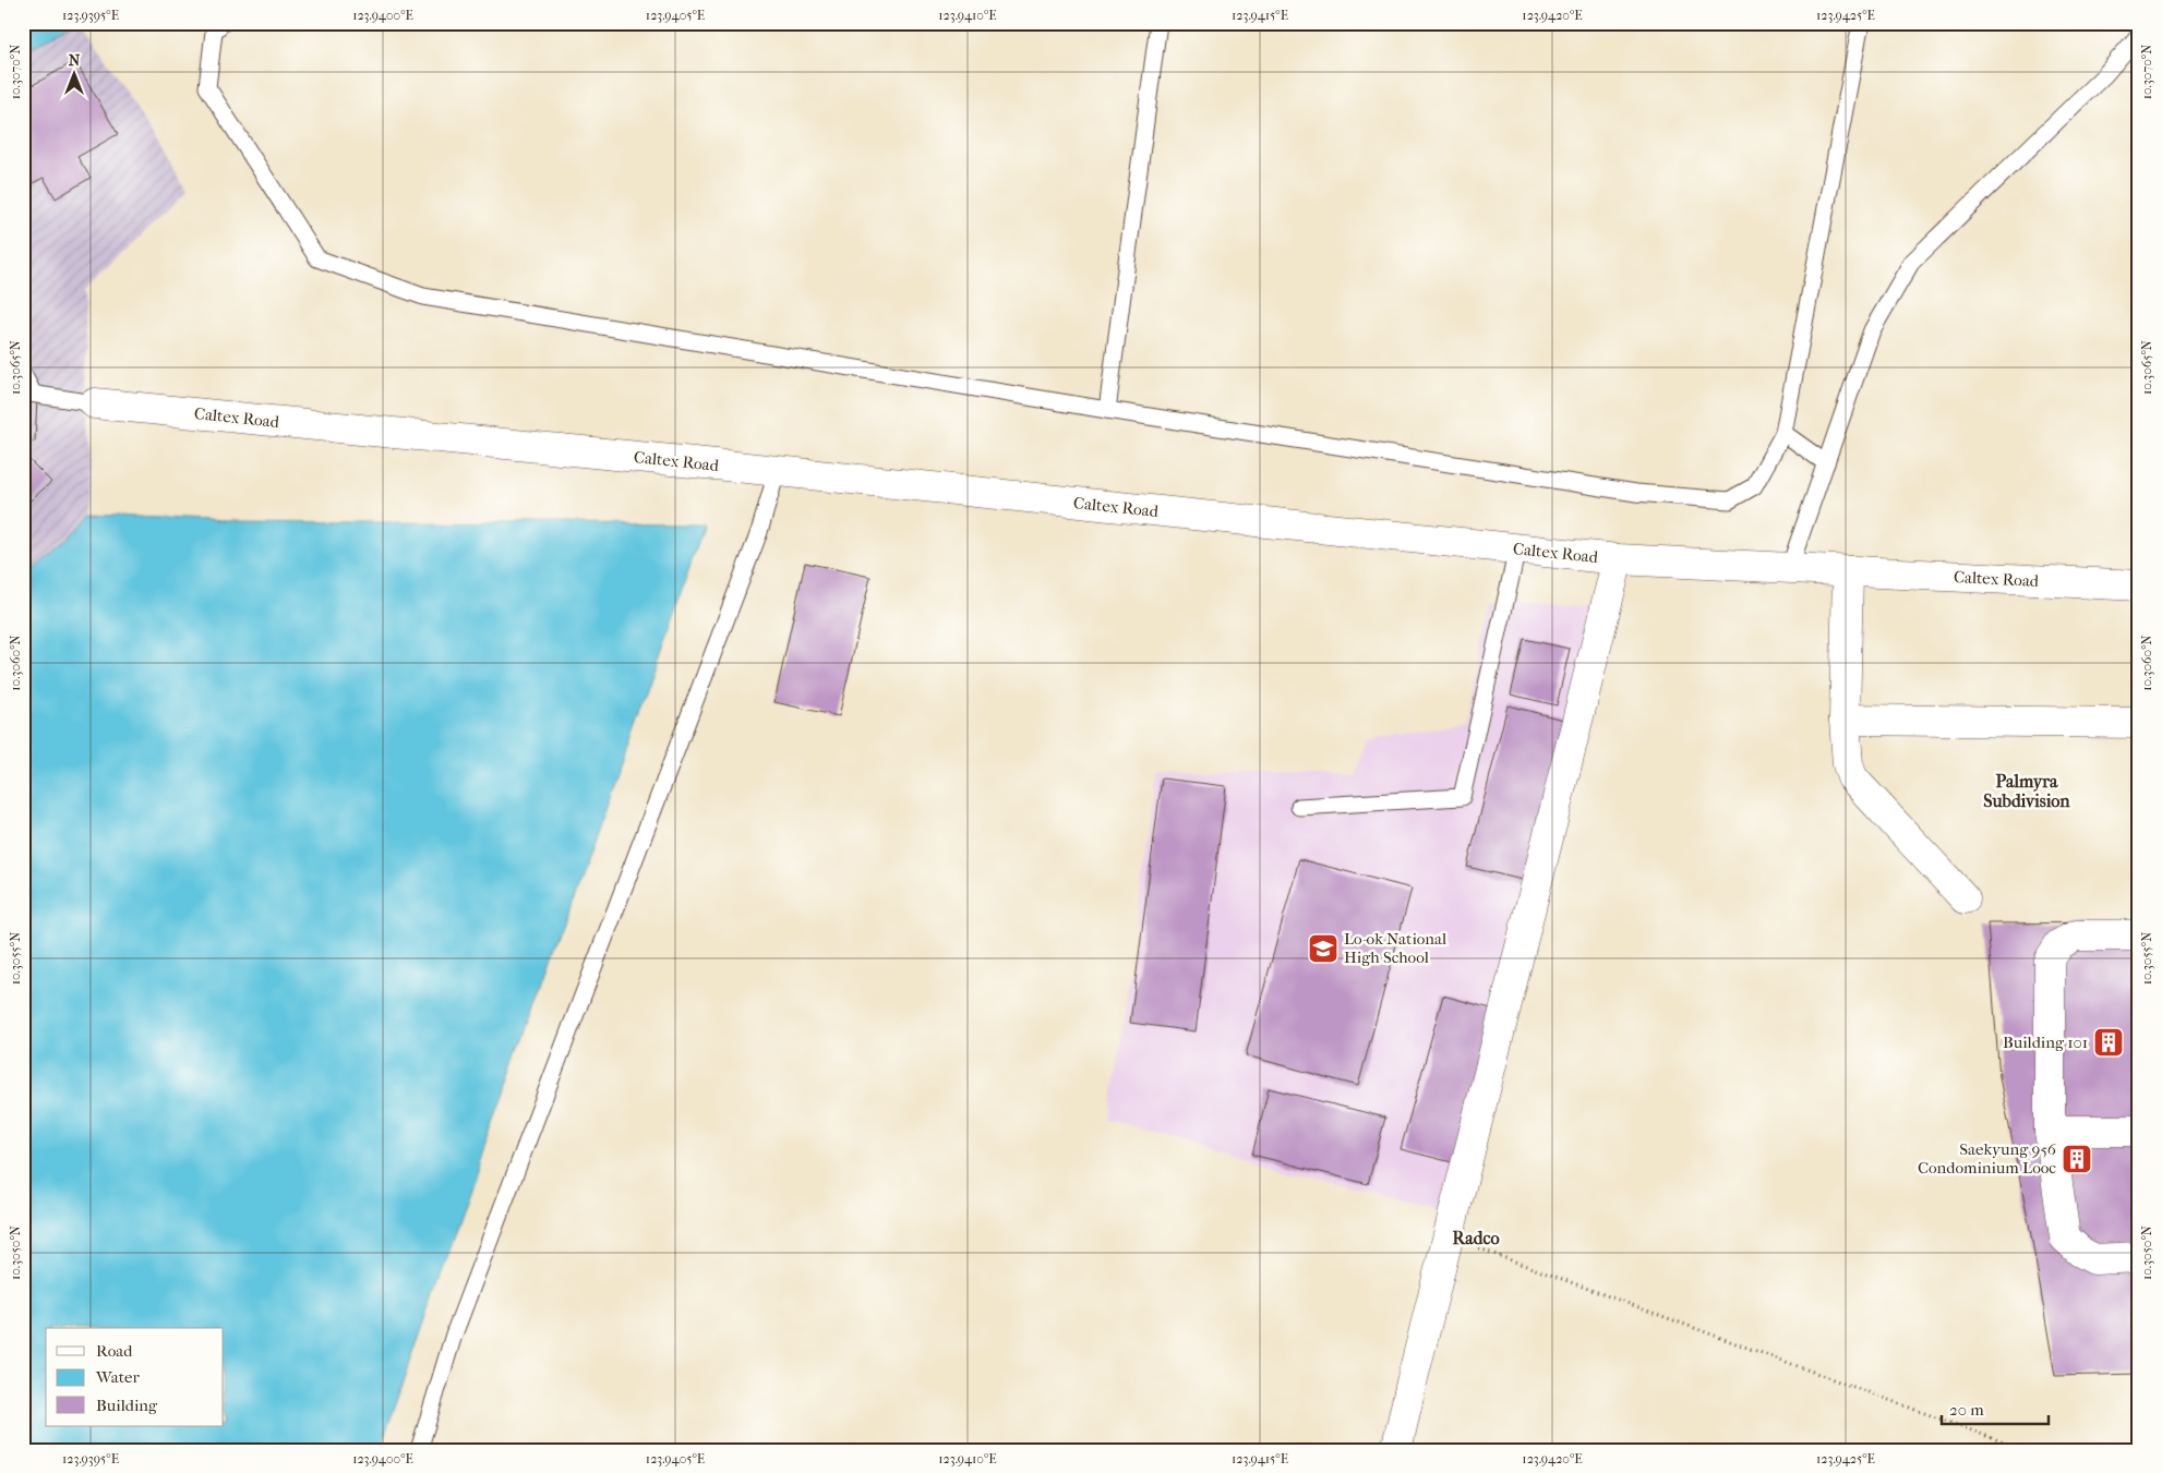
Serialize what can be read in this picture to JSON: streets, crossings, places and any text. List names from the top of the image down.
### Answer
{
  "streets": {
    "street": ["Caltex Road"]
  },
  "districts": ["Palmyra Subdivision", "Radco"],
  "places": {
    "school or university": ["Lo-ok National High School"],
    "building": ["Building 101", "Saekyung 956 Condominium Looc"]
  },
  "legend": ["Road", "Water", "Building"],
  "scale_bar": "20 m",
  "north": "top",
  "coordinates": [
    "123.9395°E",
    "123.9400°E",
    "123.9405°E",
    "123.9410°E",
    "123.9415°E",
    "123.9420°E",
    "123.9425°E",
    "10.3070°N",
    "10.3065°N",
    "10.3060°N",
    "10.3055°N",
    "10.3050°N"
  ]
}
